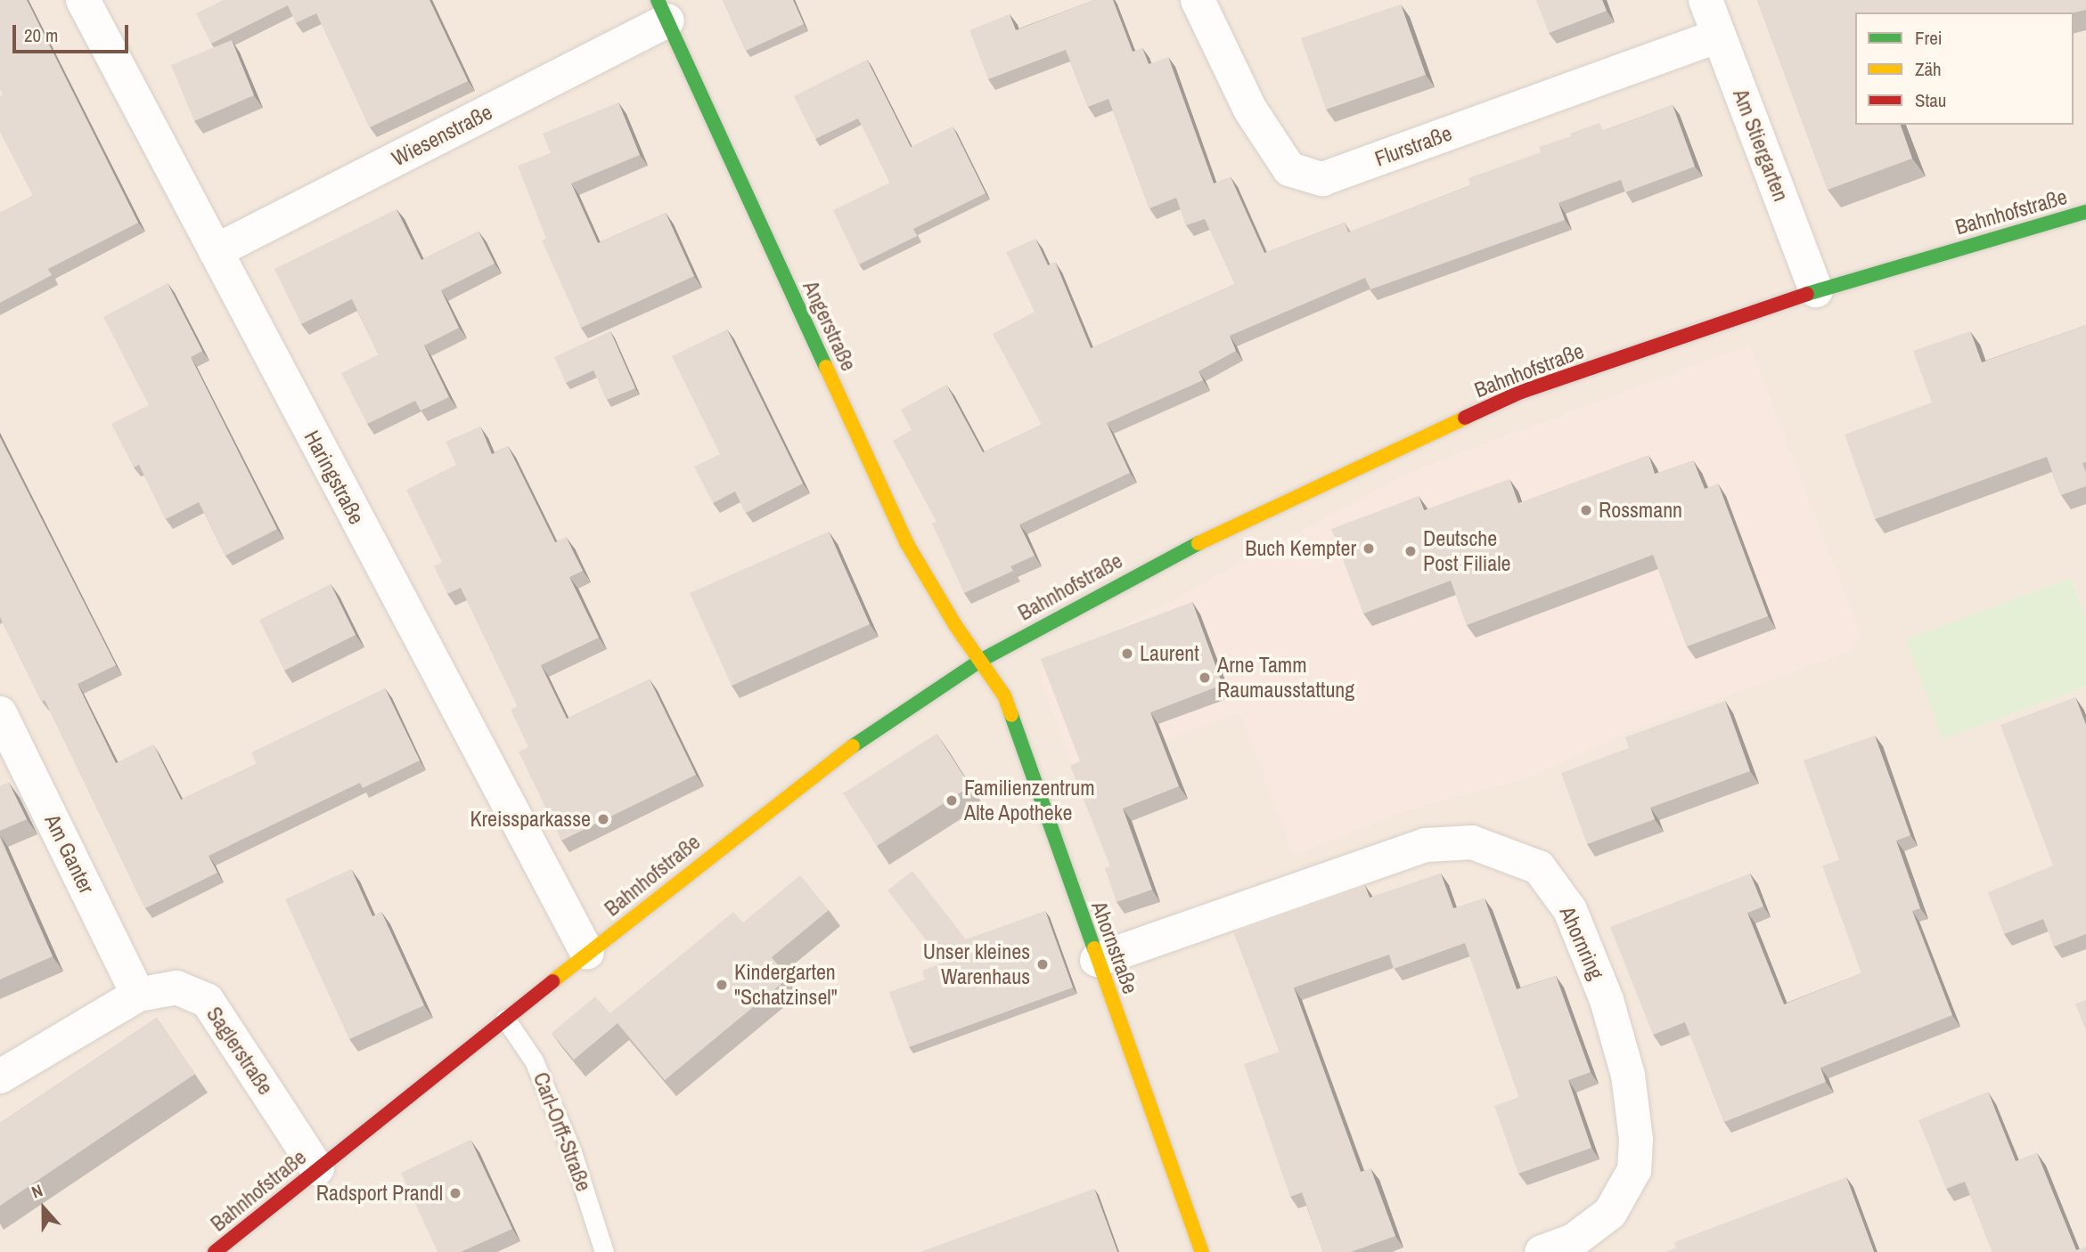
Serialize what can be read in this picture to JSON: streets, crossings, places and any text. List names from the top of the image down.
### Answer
{
  "streets": {
    "street": [
      "Wiesenstraße",
      "Am Stiergarten",
      "Flurstraße",
      "Bahnhofstraße",
      "Angerstraße",
      "Haringstraße",
      "Am Ganter",
      "Ahornring",
      "Ahornstraße",
      "Saglerstraße"
    ],
    "lane": ["Carl-Orff-Straße"]
  },
  "crossings": [
    ["Wiesenstraße", "Angerstraße"],
    ["Wiesenstraße", "Haringstraße"],
    ["Am Stiergarten", "Flurstraße"],
    ["Am Stiergarten", "Bahnhofstraße"],
    ["Bahnhofstraße", "Angerstraße"],
    ["Bahnhofstraße", "Haringstraße"],
    ["Bahnhofstraße", "Ahornstraße"],
    ["Bahnhofstraße", "Saglerstraße"],
    ["Bahnhofstraße", "Carl-Orff-Straße"],
    ["Angerstraße", "Ahornstraße"],
    ["Am Ganter", "Saglerstraße"],
    ["Ahornring", "Ahornstraße"]
  ],
  "places": [
    "Rossmann",
    "Buch Kempter",
    "Deutsche Post Filiale",
    "Laurent",
    "Arne Tamm Raumausstattung",
    "Familienzentrum Alte Apotheke",
    "Kreissparkasse",
    "Unser kleines Warenhaus",
    "Kindergarten \"Schatzinsel\"",
    "Radsport Prandl"
  ],
  "legend": ["Frei", "Zäh", "Stau"],
  "scale_bar": "20 m",
  "north": "top"
}
